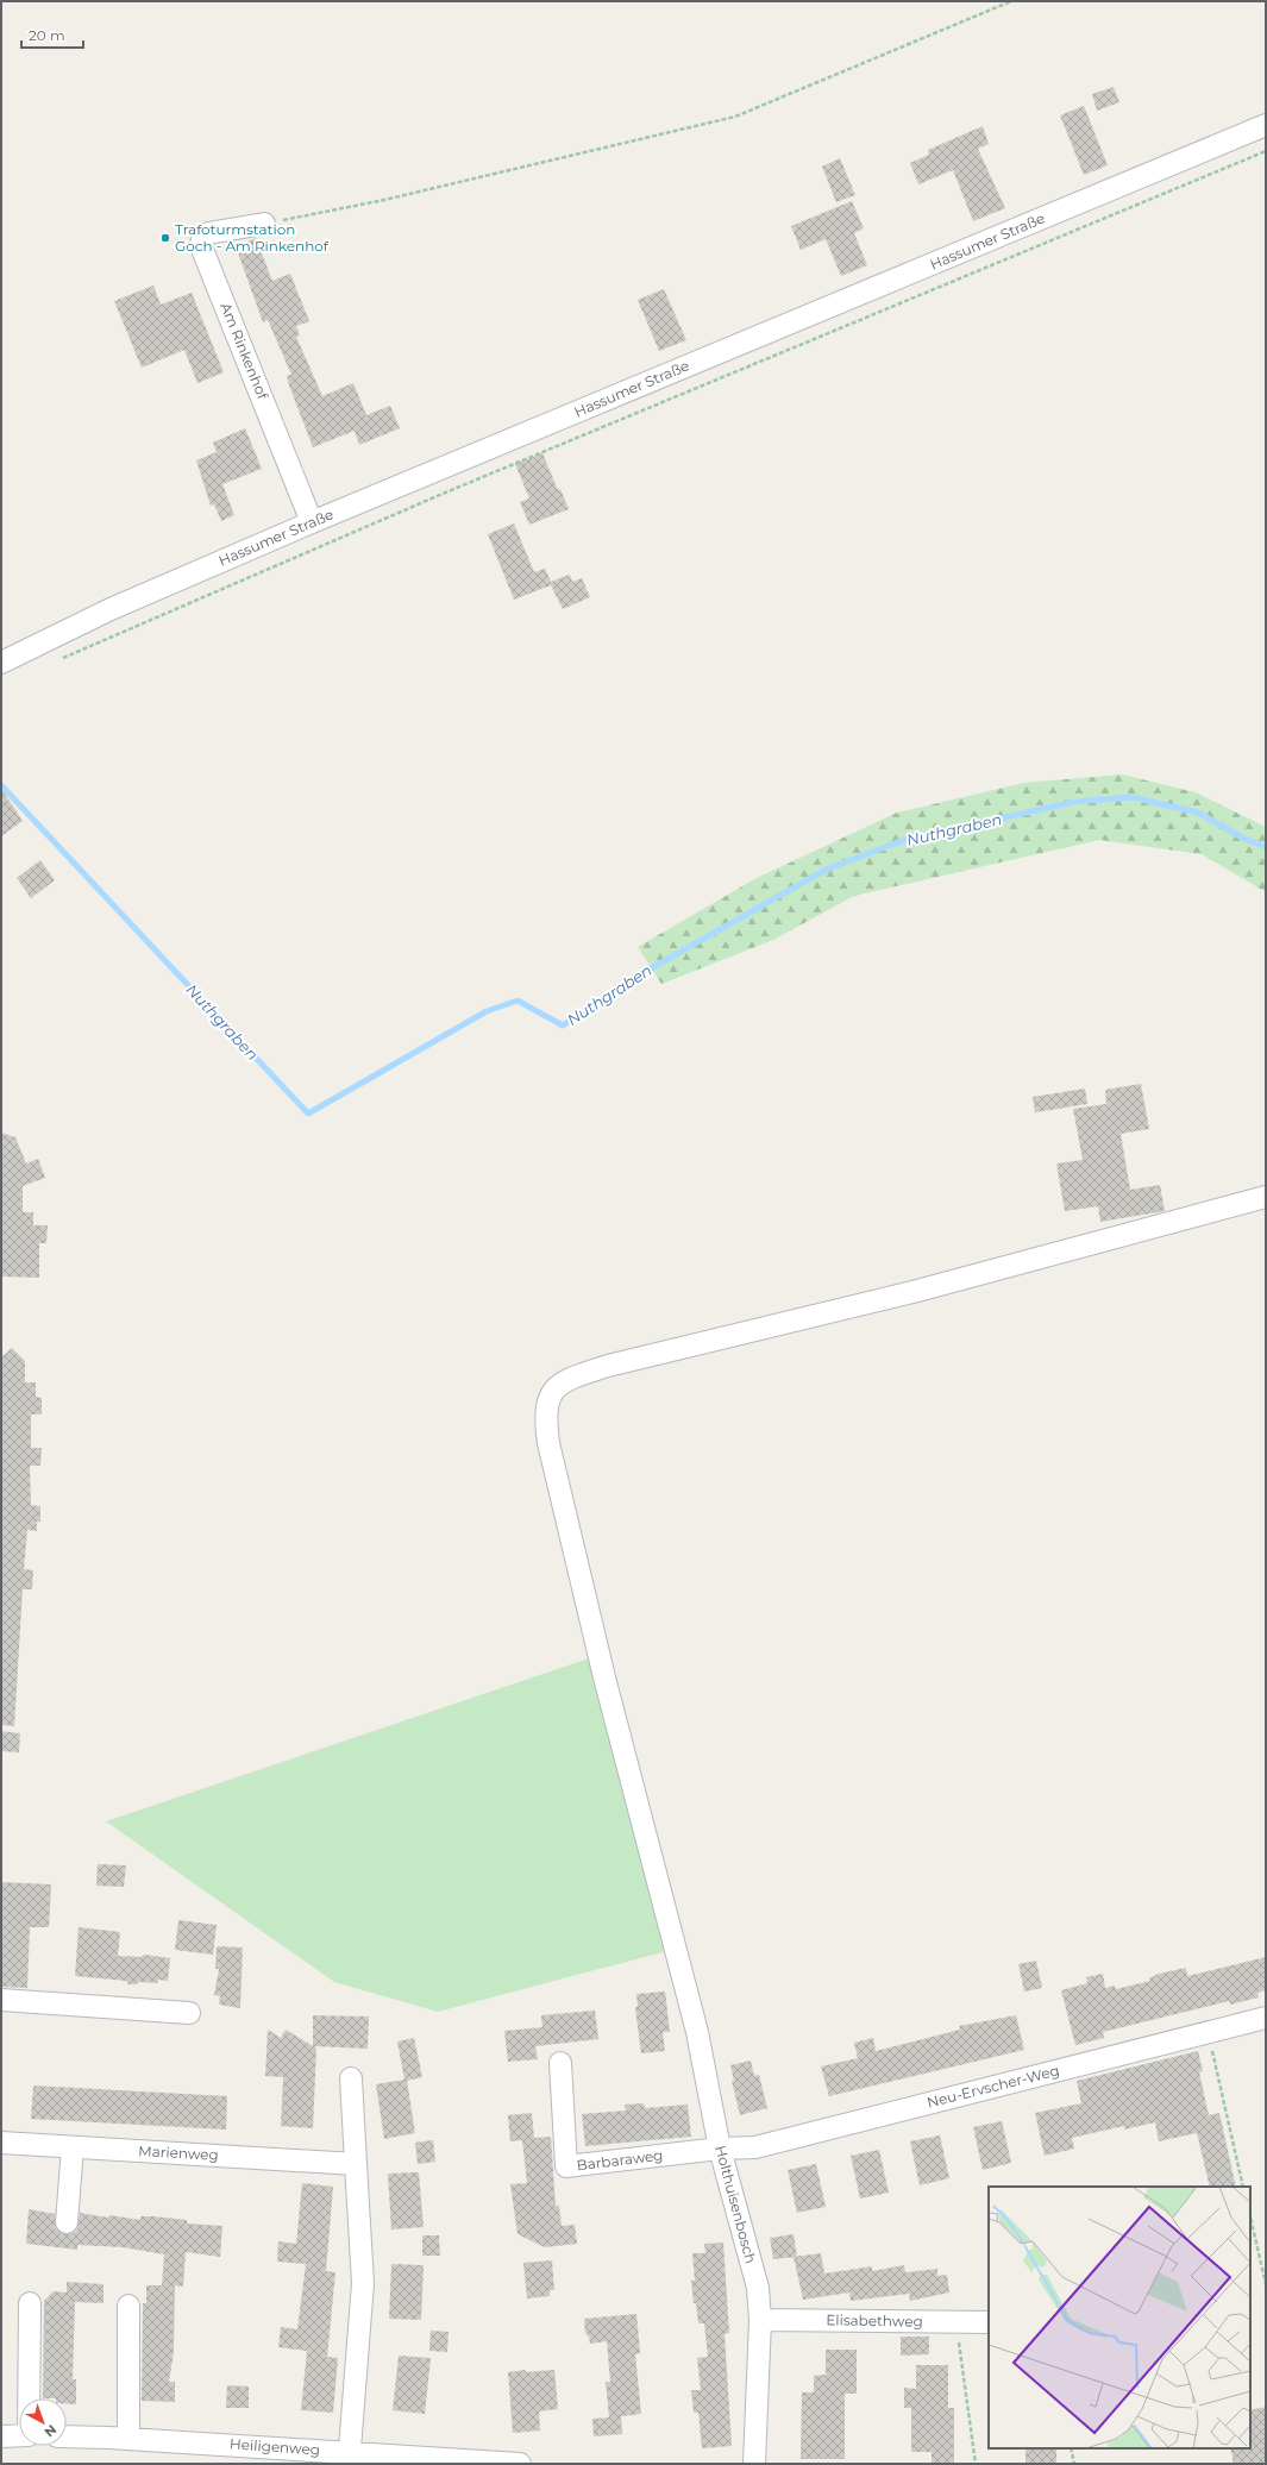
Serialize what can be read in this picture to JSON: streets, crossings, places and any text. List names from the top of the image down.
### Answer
{
  "streets": {
    "street": [
      "Hassumer Straße",
      "Am Rinkenhof",
      "Neu-Ervscher-Weg",
      "Marienweg",
      "Barbaraweg",
      "Holthuisenbosch",
      "Elisabethweg",
      "Heiligenweg"
    ]
  },
  "crossings": [
    ["Hassumer Straße", "Am Rinkenhof"],
    ["Neu-Ervscher-Weg", "Barbaraweg"],
    ["Neu-Ervscher-Weg", "Holthuisenbosch"],
    ["Barbaraweg", "Holthuisenbosch"],
    ["Holthuisenbosch", "Elisabethweg"]
  ],
  "water": ["Nuthgraben"],
  "places": ["Trafoturmstation Goch - Am Rinkenhof"],
  "scale_bar": "20 m",
  "north": "bottom right"
}
